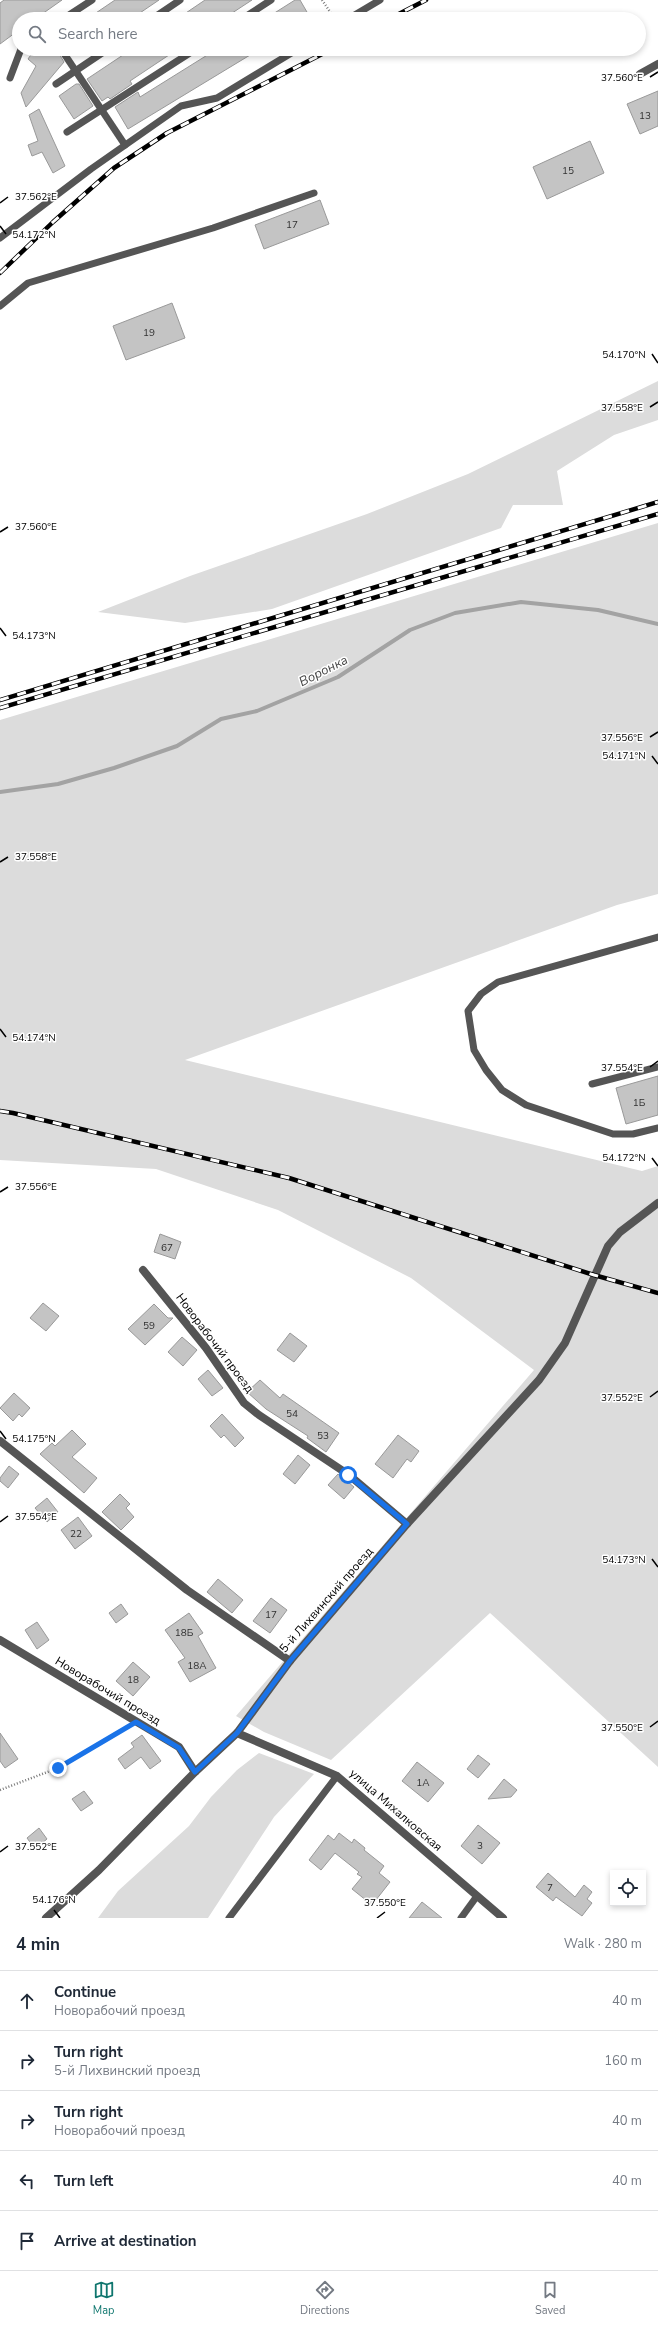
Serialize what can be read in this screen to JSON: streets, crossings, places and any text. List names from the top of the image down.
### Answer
{
  "streets": {
    "street": ["Новорабочий проезд", "5-й Лихвинский проезд", "улица Михалковская"]
  },
  "crossings": [
    ["Новорабочий проезд", "5-й Лихвинский проезд"],
    ["5-й Лихвинский проезд", "улица Михалковская"]
  ],
  "water": ["Воронка"],
  "house_numbers": [
    "13",
    "15",
    "17",
    "19",
    "1Б",
    "67",
    "59",
    "54",
    "53",
    "22",
    "17",
    "18Б",
    "18А",
    "18",
    "1А",
    "3",
    "7"
  ],
  "page": {
    "search": "Search here",
    "heading": ["4 min", "Walk · 280 m"],
    "list": [
      ["Continue", "Новорабочий проезд", "40 m"],
      ["Turn right", "5-й Лихвинский проезд", "160 m"],
      ["Turn right", "Новорабочий проезд", "40 m"],
      ["Turn left", "40 m"],
      "Arrive at destination"
    ],
    "nav": ["Map", "Directions", "Saved"]
  },
  "coordinates": [
    "37.560°E",
    "37.562°E",
    "54.172°N",
    "54.170°N",
    "37.558°E",
    "54.173°N",
    "37.556°E",
    "54.171°N",
    "54.174°N",
    "37.554°E",
    "37.552°E",
    "54.175°N",
    "37.550°E",
    "54.176°N"
  ]
}
